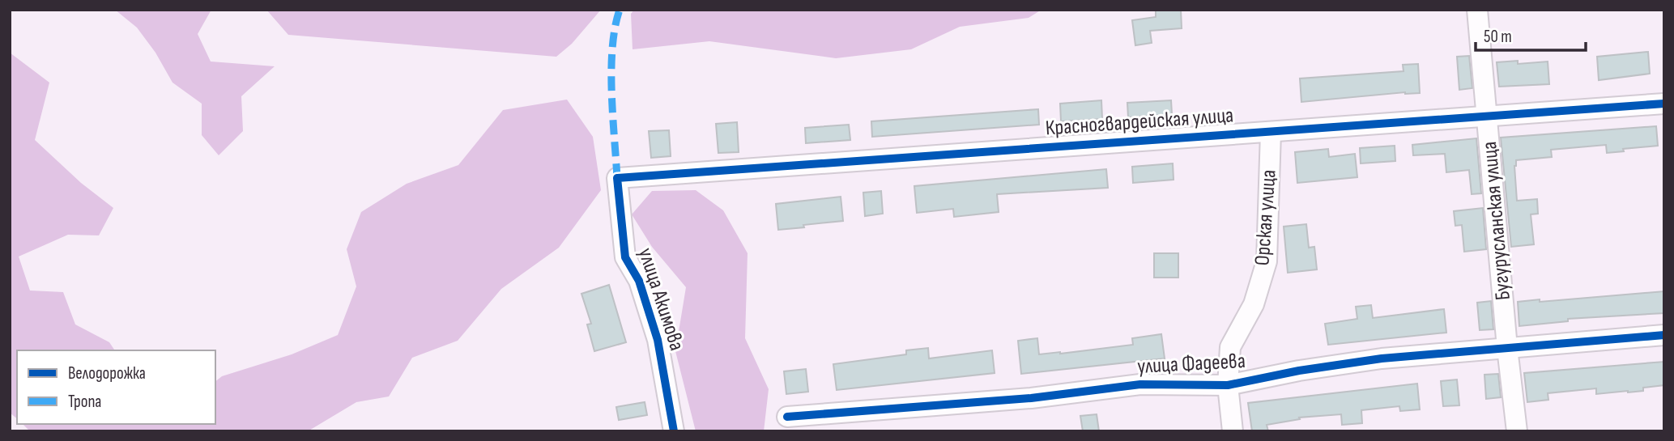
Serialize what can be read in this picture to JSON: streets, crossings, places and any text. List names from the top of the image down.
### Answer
{
  "streets": {
    "street": [
      "Красногвардейская улица",
      "Орская улица",
      "Бугурусланская улица",
      "улица Акимова",
      "улица Фадеева"
    ]
  },
  "crossings": [
    ["Красногвардейская улица", "Орская улица"],
    ["Красногвардейская улица", "Бугурусланская улица"],
    ["Красногвардейская улица", "улица Акимова"],
    ["Орская улица", "улица Фадеева"],
    ["Бугурусланская улица", "улица Фадеева"]
  ],
  "legend": ["Велодорожка", "Тропа"],
  "scale_bar": "50 m"
}
